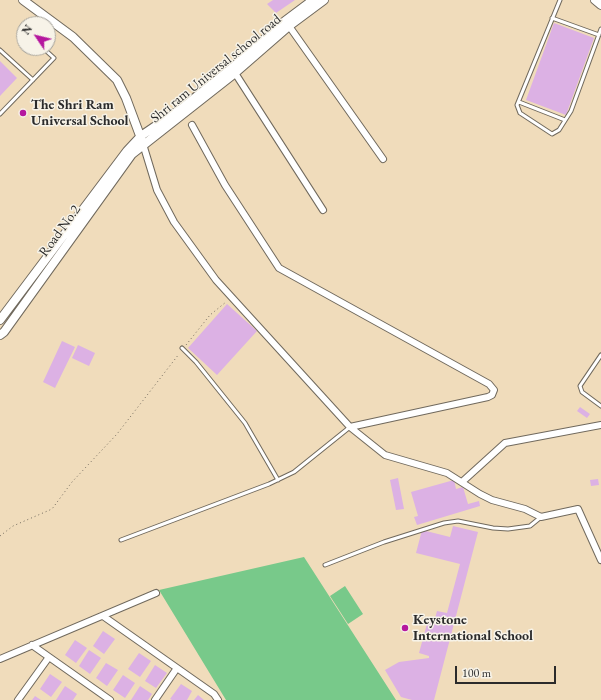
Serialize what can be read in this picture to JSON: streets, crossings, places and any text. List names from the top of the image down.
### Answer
{
  "streets": {
    "street": ["Shri ram Universal school road", "Road No.2"]
  },
  "crossings": [
    ["Shri ram Universal school road", "Road No.2"]
  ],
  "places": ["The Shri Ram Universal School", "Keystone International School"],
  "scale_bar": "100 m",
  "north": "top left"
}
